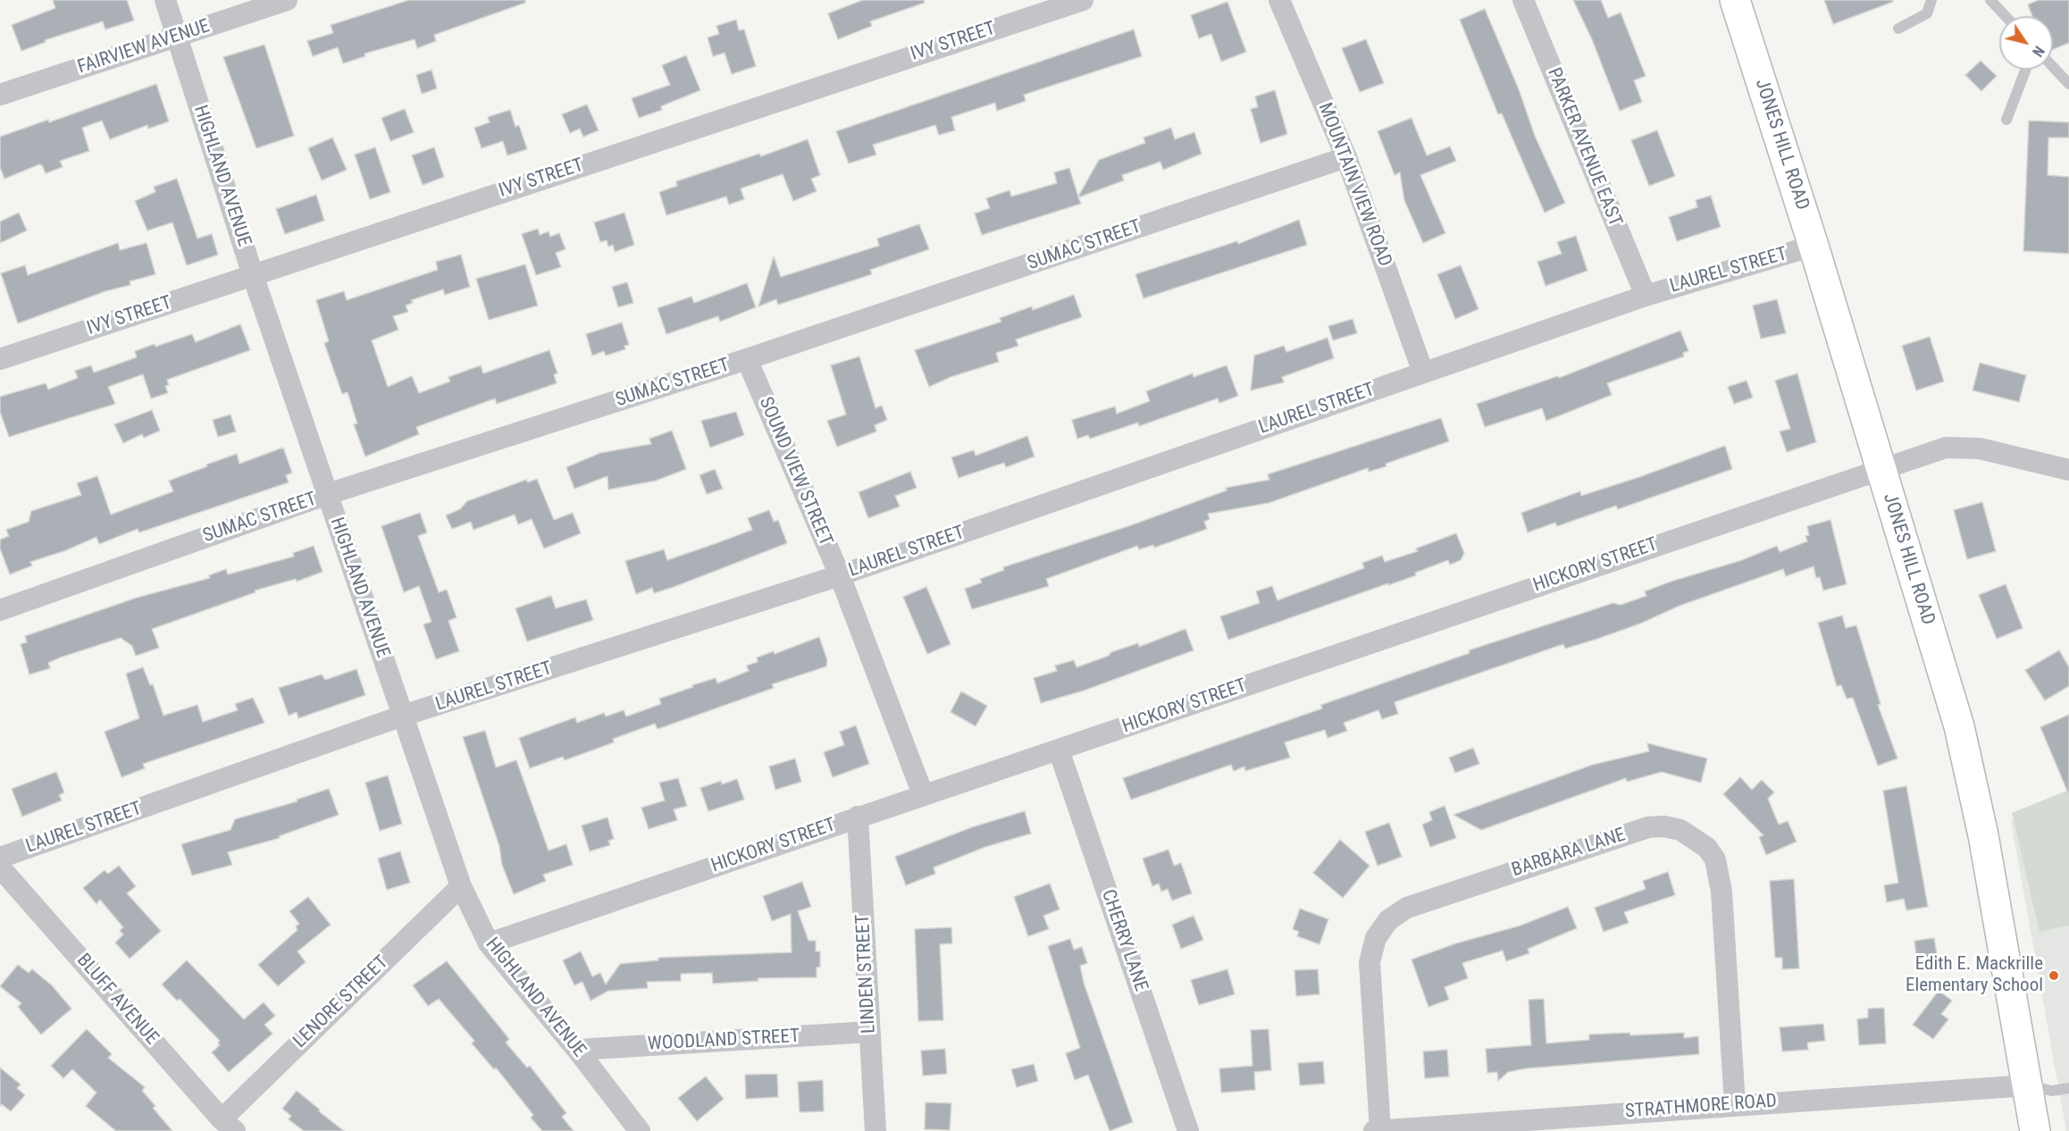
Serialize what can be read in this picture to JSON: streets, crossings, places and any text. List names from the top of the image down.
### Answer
{
  "streets": {
    "main road": ["JONES HILL ROAD"],
    "street": [
      "IVY STREET",
      "FAIRVIEW AVENUE",
      "PARKER AVENUE EAST",
      "HIGHLAND AVENUE",
      "MOUNTAIN VIEW ROAD",
      "SUMAC STREET",
      "LAUREL STREET",
      "SOUND VIEW STREET",
      "HICKORY STREET",
      "BARBARA LANE",
      "CHERRY LANE",
      "LINDEN STREET",
      "BLUFF AVENUE",
      "LENORE STREET",
      "WOODLAND STREET",
      "STRATHMORE ROAD"
    ]
  },
  "crossings": [
    ["IVY STREET", "HIGHLAND AVENUE"],
    ["FAIRVIEW AVENUE", "HIGHLAND AVENUE"],
    ["JONES HILL ROAD", "LAUREL STREET"],
    ["JONES HILL ROAD", "HICKORY STREET"],
    ["JONES HILL ROAD", "STRATHMORE ROAD"],
    ["PARKER AVENUE EAST", "LAUREL STREET"],
    ["HIGHLAND AVENUE", "SUMAC STREET"],
    ["HIGHLAND AVENUE", "LAUREL STREET"],
    ["HIGHLAND AVENUE", "HICKORY STREET"],
    ["HIGHLAND AVENUE", "LENORE STREET"],
    ["HIGHLAND AVENUE", "WOODLAND STREET"],
    ["MOUNTAIN VIEW ROAD", "SUMAC STREET"],
    ["MOUNTAIN VIEW ROAD", "LAUREL STREET"],
    ["SUMAC STREET", "SOUND VIEW STREET"],
    ["LAUREL STREET", "SOUND VIEW STREET"],
    ["SOUND VIEW STREET", "HICKORY STREET"],
    ["HICKORY STREET", "CHERRY LANE"],
    ["HICKORY STREET", "LINDEN STREET"],
    ["BARBARA LANE", "STRATHMORE ROAD"],
    ["LINDEN STREET", "WOODLAND STREET"],
    ["BLUFF AVENUE", "LENORE STREET"]
  ],
  "places": ["Edith E. Mackrille Elementary School"],
  "north": "bottom right"
}
